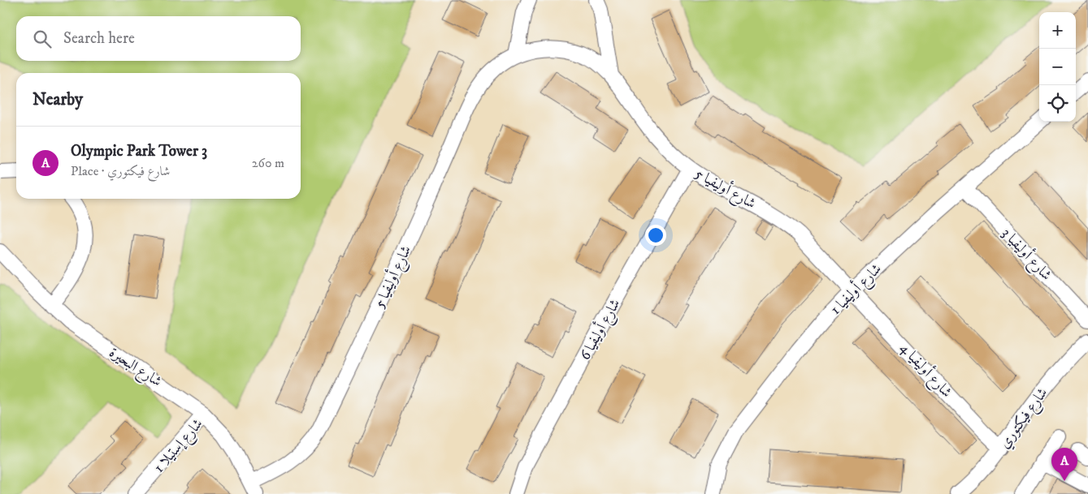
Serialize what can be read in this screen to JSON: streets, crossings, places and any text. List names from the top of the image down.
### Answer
{
  "streets": {
    "street": [
      "شارع أوليفيا 5",
      "شارع أوليفيا 3",
      "شارع أوليفيا 1",
      "شارع أوليفيا 6",
      "شارع البحيرة",
      "شارع أوليفيا 4",
      "شارع فيكتوري",
      "شارع إستيلا 1"
    ]
  },
  "crossings": [
    ["شارع أوليفيا 5", "شارع أوليفيا 1"],
    ["شارع أوليفيا 5", "شارع أوليفيا 6"],
    ["شارع أوليفيا 5", "شارع البحيرة"],
    ["شارع أوليفيا 5", "شارع أوليفيا 4"],
    ["شارع أوليفيا 3", "شارع أوليفيا 1"],
    ["شارع أوليفيا 1", "شارع أوليفيا 4"],
    ["شارع البحيرة", "شارع إستيلا 1"],
    ["شارع أوليفيا 4", "شارع فيكتوري"]
  ],
  "page": {
    "map_buttons": ["+", "−"],
    "search": "Search here",
    "heading": "Nearby",
    "list": [
      {
        "mark": "A",
        "name": "Olympic Park Tower 3",
        "note": "Place · شارع فيكتوري",
        "value": "260 m"
      }
    ],
    "pins": "A"
  }
}
